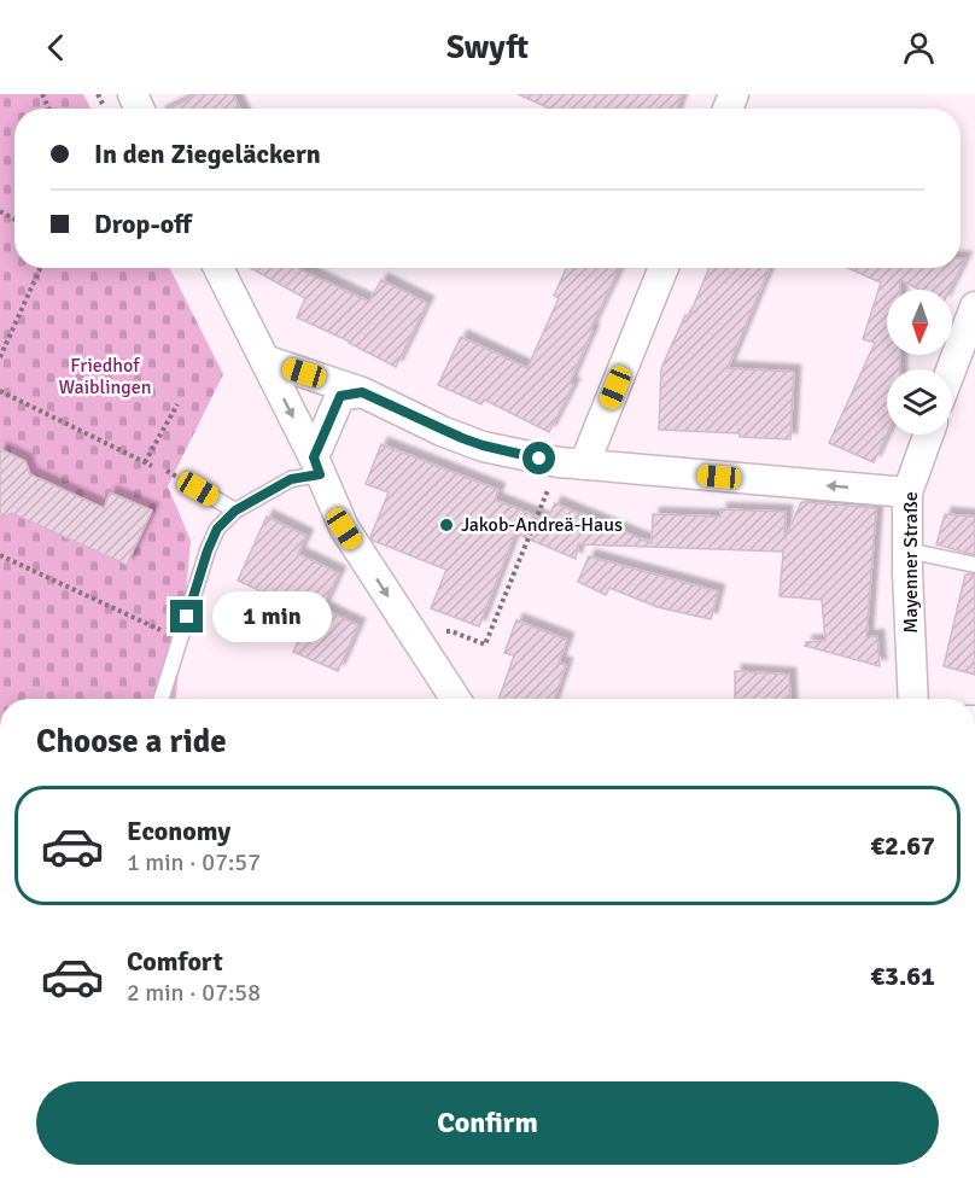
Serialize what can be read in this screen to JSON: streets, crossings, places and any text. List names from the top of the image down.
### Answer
{
  "streets": {
    "street": ["Mayenner Straße"]
  },
  "parks": ["Friedhof Waiblingen"],
  "places": ["Jakob-Andreä-Haus"],
  "north": "bottom",
  "page": {
    "header": "Swyft",
    "banner": ["In den Ziegeläckern", "Drop-off"],
    "bubble": "1 min",
    "heading": "Choose a ride",
    "list": [
      {
        "name": "Economy",
        "note": "1 min · 07:57",
        "value": "€2.67"
      },
      {
        "name": "Comfort",
        "note": "2 min · 07:58",
        "value": "€3.61"
      }
    ],
    "buttons": "Confirm"
  }
}
